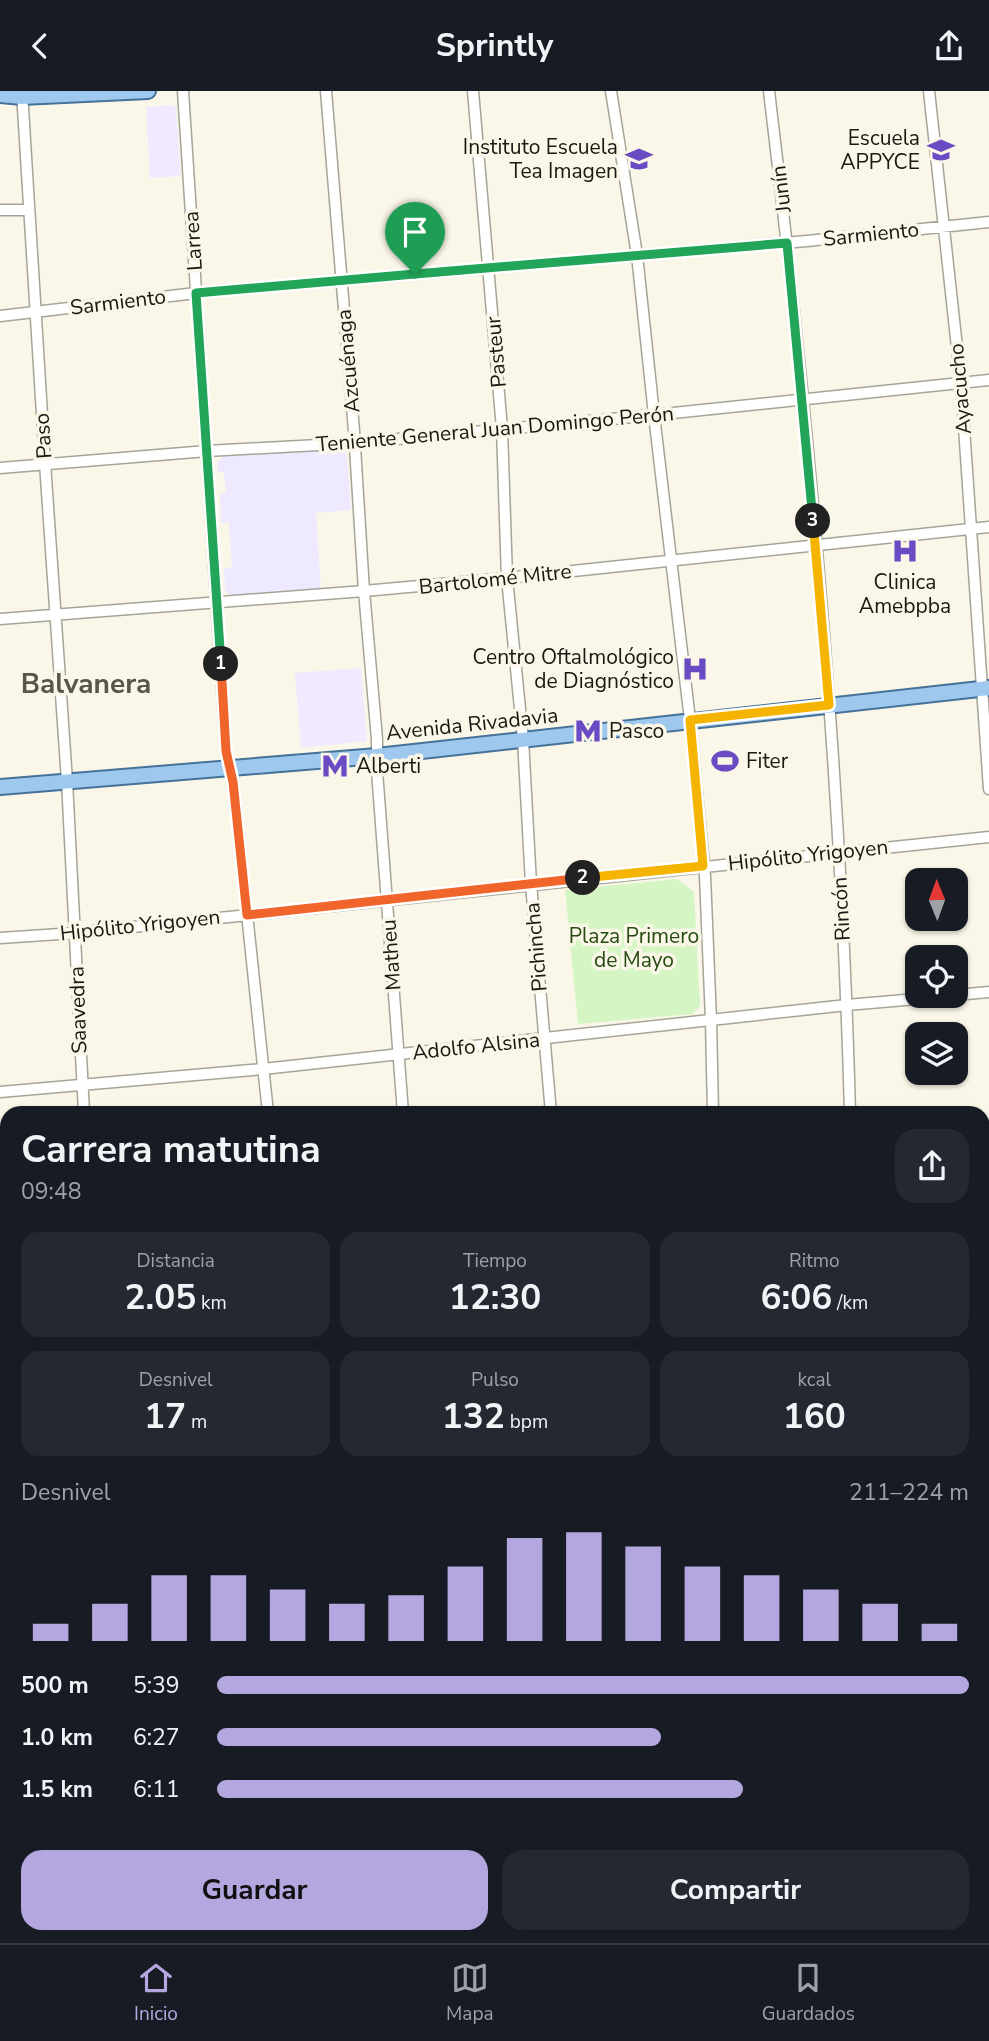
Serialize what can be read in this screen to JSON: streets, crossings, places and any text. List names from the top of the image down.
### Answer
{
  "streets": {
    "main road": ["Avenida Rivadavia"],
    "street": [
      "Junín",
      "Sarmiento",
      "Larrea",
      "Pasteur",
      "Azcuénaga",
      "Ayacucho",
      "Teniente General Juan Domingo Perón",
      "Paso",
      "Bartolomé Mitre",
      "Hipólito Yrigoyen",
      "Rincón",
      "Pichincha",
      "Matheu",
      "Saavedra",
      "Adolfo Alsina"
    ]
  },
  "crossings": [
    ["Junín", "Sarmiento"],
    ["Junín", "Teniente General Juan Domingo Perón"],
    ["Junín", "Bartolomé Mitre"],
    ["Junín", "Avenida Rivadavia"],
    ["Junín", "Rincón"],
    ["Sarmiento", "Larrea"],
    ["Sarmiento", "Pasteur"],
    ["Sarmiento", "Azcuénaga"],
    ["Sarmiento", "Ayacucho"],
    ["Sarmiento", "Paso"],
    ["Larrea", "Teniente General Juan Domingo Perón"],
    ["Larrea", "Bartolomé Mitre"],
    ["Larrea", "Avenida Rivadavia"],
    ["Pasteur", "Teniente General Juan Domingo Perón"],
    ["Pasteur", "Bartolomé Mitre"],
    ["Pasteur", "Avenida Rivadavia"],
    ["Pasteur", "Pichincha"],
    ["Azcuénaga", "Teniente General Juan Domingo Perón"],
    ["Azcuénaga", "Bartolomé Mitre"],
    ["Azcuénaga", "Avenida Rivadavia"],
    ["Azcuénaga", "Matheu"],
    ["Ayacucho", "Teniente General Juan Domingo Perón"],
    ["Ayacucho", "Bartolomé Mitre"],
    ["Ayacucho", "Avenida Rivadavia"],
    ["Teniente General Juan Domingo Perón", "Paso"],
    ["Paso", "Bartolomé Mitre"],
    ["Paso", "Avenida Rivadavia"],
    ["Paso", "Saavedra"],
    ["Avenida Rivadavia", "Rincón"],
    ["Avenida Rivadavia", "Pichincha"],
    ["Avenida Rivadavia", "Matheu"],
    ["Avenida Rivadavia", "Saavedra"],
    ["Hipólito Yrigoyen", "Rincón"],
    ["Hipólito Yrigoyen", "Pichincha"],
    ["Hipólito Yrigoyen", "Matheu"],
    ["Hipólito Yrigoyen", "Saavedra"],
    ["Rincón", "Adolfo Alsina"],
    ["Pichincha", "Adolfo Alsina"],
    ["Matheu", "Adolfo Alsina"],
    ["Saavedra", "Adolfo Alsina"]
  ],
  "districts": ["Balvanera"],
  "parks": ["Plaza Primero de Mayo"],
  "places": {
    "school or university": ["Escuela APPYCE", "Instituto Escuela Tea Imagen"],
    "hospital": ["Clinica Amebpba", "Centro Oftalmológico de Diagnóstico"],
    "metro station": ["Pasco", "Alberti"],
    "sports": ["Fiter"]
  },
  "north": "top",
  "page": {
    "header": "Sprintly",
    "pins": ["3", "1", "2"],
    "heading": ["Carrera matutina", "09:48"],
    "stats": [
      ["Distancia", "2.05 km"],
      ["Tiempo", "12:30"],
      ["Ritmo", "6:06 /km"],
      ["Desnivel", "17 m"],
      ["Pulso", "132 bpm"],
      ["kcal", "160"]
    ],
    "chart": ["Desnivel", "211–224 m"],
    "list": [
      {
        "name": "500 m",
        "note": "5:39"
      },
      {
        "name": "1.0 km",
        "note": "6:27"
      },
      {
        "name": "1.5 km",
        "note": "6:11"
      }
    ],
    "buttons": ["Guardar", "Compartir"],
    "tabs": ["Inicio", "Mapa", "Guardados"]
  }
}
